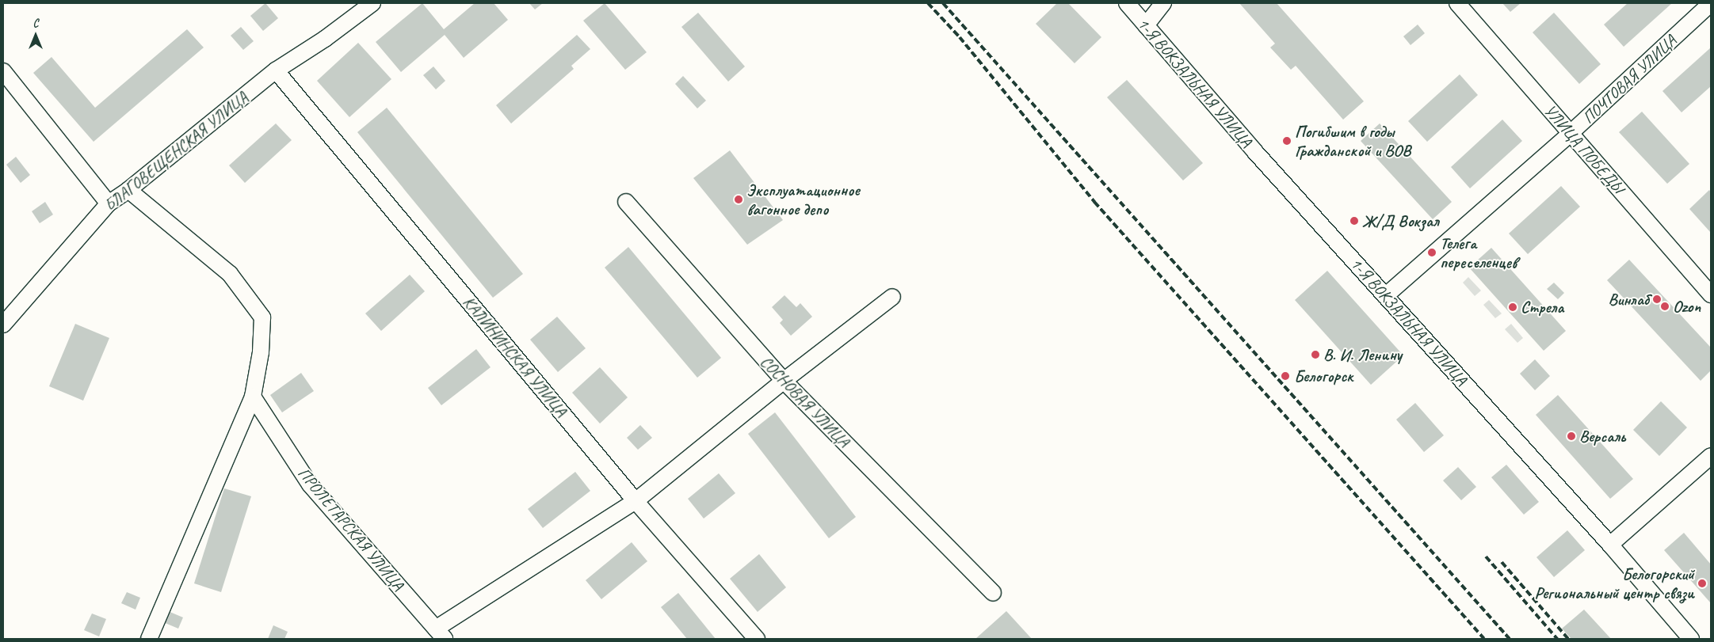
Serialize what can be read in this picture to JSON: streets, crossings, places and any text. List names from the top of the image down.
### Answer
{
  "streets": {
    "street": [
      "ПОЧТОВАЯ УЛИЦА",
      "1-Я ВОКЗАЛЬНАЯ УЛИЦА",
      "УЛИЦА ПОБЕДЫ",
      "БЛАГОВЕЩЕНСКАЯ УЛИЦА",
      "КАЛИНИНСКАЯ УЛИЦА",
      "СОСНОВАЯ УЛИЦА",
      "ПРОЛЕТАРСКАЯ УЛИЦА"
    ]
  },
  "crossings": [
    ["ПОЧТОВАЯ УЛИЦА", "1-Я ВОКЗАЛЬНАЯ УЛИЦА"],
    ["ПОЧТОВАЯ УЛИЦА", "УЛИЦА ПОБЕДЫ"],
    ["БЛАГОВЕЩЕНСКАЯ УЛИЦА", "КАЛИНИНСКАЯ УЛИЦА"]
  ],
  "places": [
    "Погибшим в годы Гражданской и ВОВ",
    "Эксплуатационное вагонное депо",
    "Ж/Д Вокзал",
    "Телега переселенцев",
    "Винлаб",
    "Ozon",
    "Стрела",
    "В. И. Ленину",
    "Белогорск",
    "Версаль",
    "Белогорский Региональный центр связи"
  ],
  "north": "top"
}
